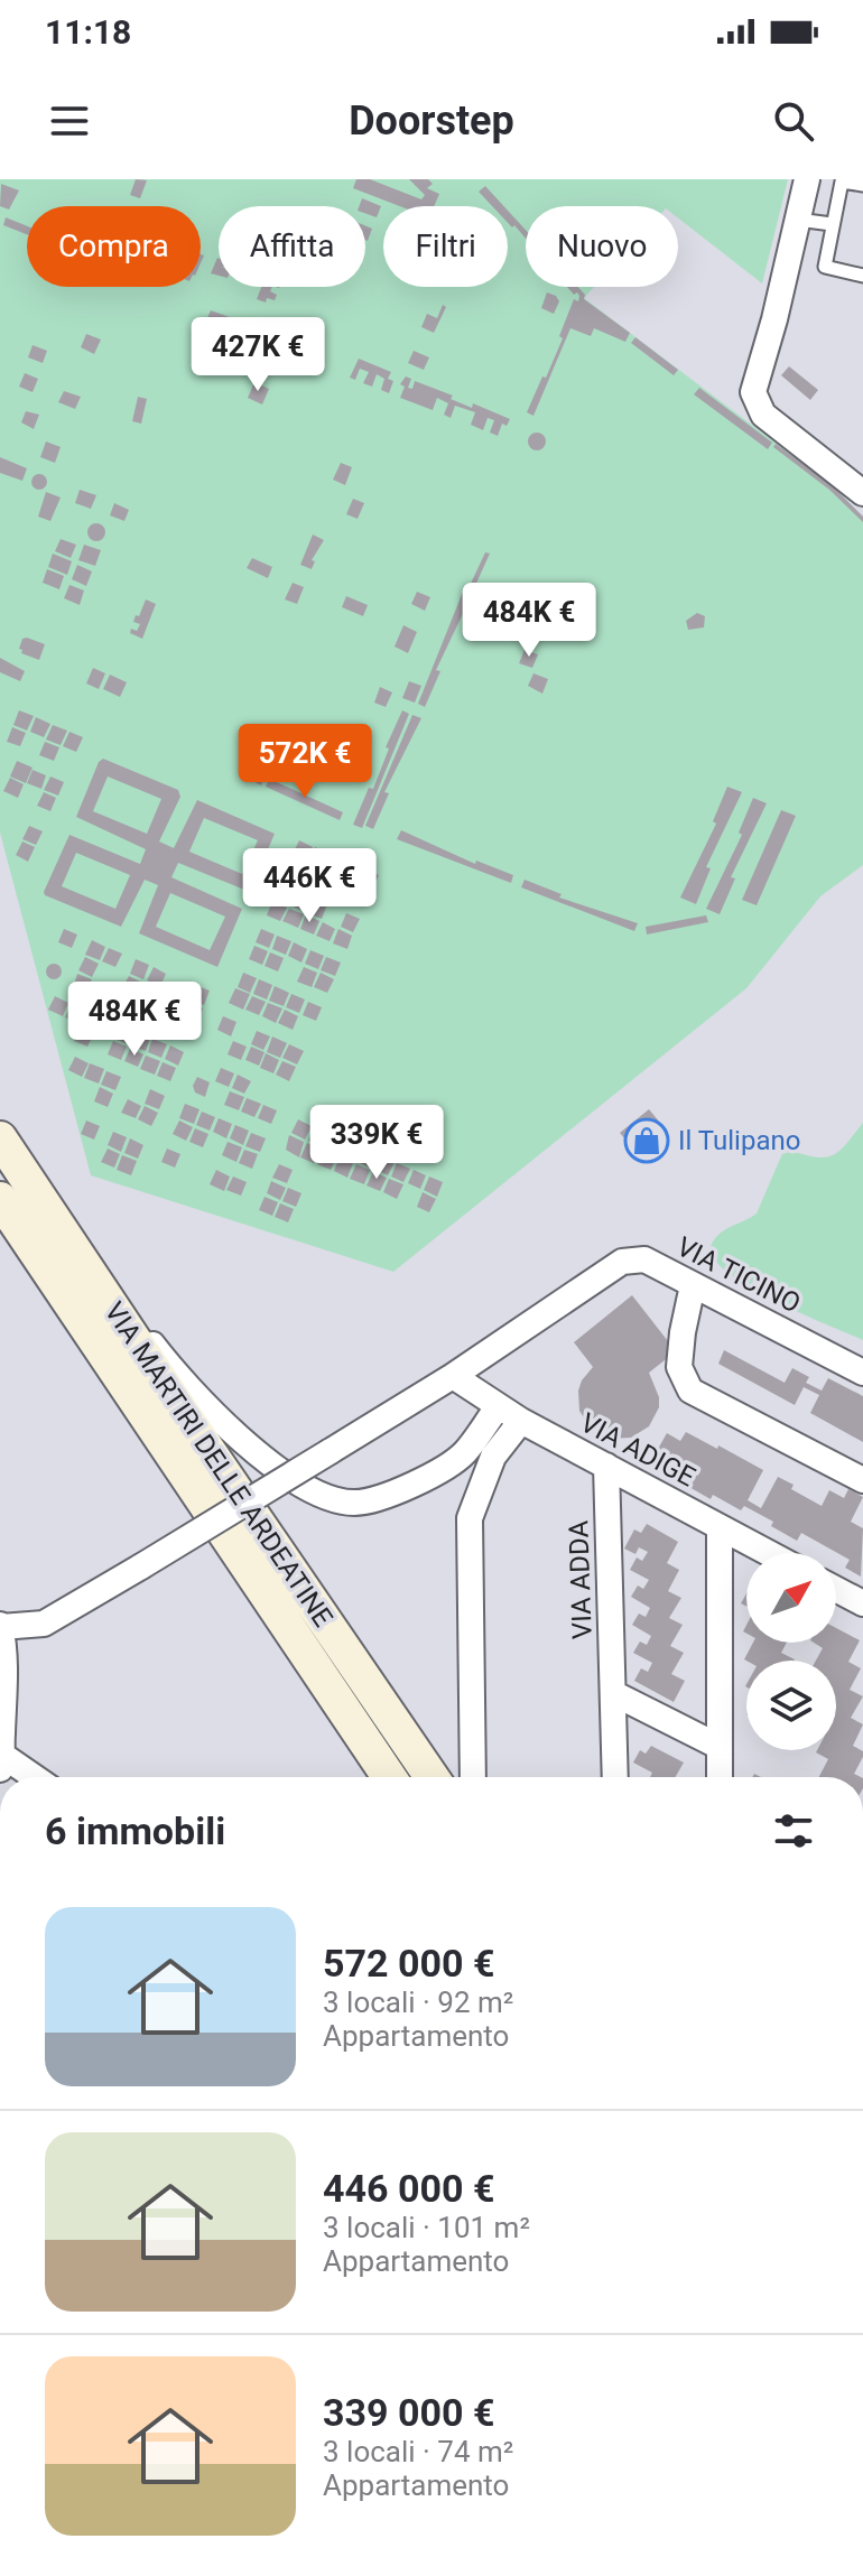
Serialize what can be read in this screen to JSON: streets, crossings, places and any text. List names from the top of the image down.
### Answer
{
  "streets": {
    "street": [
      "VIA TICINO",
      "VIA ADIGE",
      "VIA MARTIRI DELLE ARDEATINE",
      "VIA ADDA"
    ]
  },
  "crossings": [
    ["VIA TICINO", "VIA ADIGE"],
    ["VIA ADIGE", "VIA ADDA"]
  ],
  "places": {
    "shop": ["Il Tulipano"]
  },
  "north": "top right",
  "page": {
    "status": "11:18",
    "header": "Doorstep",
    "chip": [
      "Compra",
      "Affitta",
      "Filtri",
      "Nuovo"
    ],
    "price": [
      "427K €",
      "484K €",
      "572K €",
      "446K €",
      "484K €",
      "339K €"
    ],
    "heading": "6 immobili",
    "list": [
      {
        "name": "572 000 €",
        "note": "3 locali · 92 m² · Appartamento"
      },
      {
        "name": "446 000 €",
        "note": "3 locali · 101 m² · Appartamento"
      },
      {
        "name": "339 000 €",
        "note": "3 locali · 74 m² · Appartamento"
      }
    ]
  }
}
